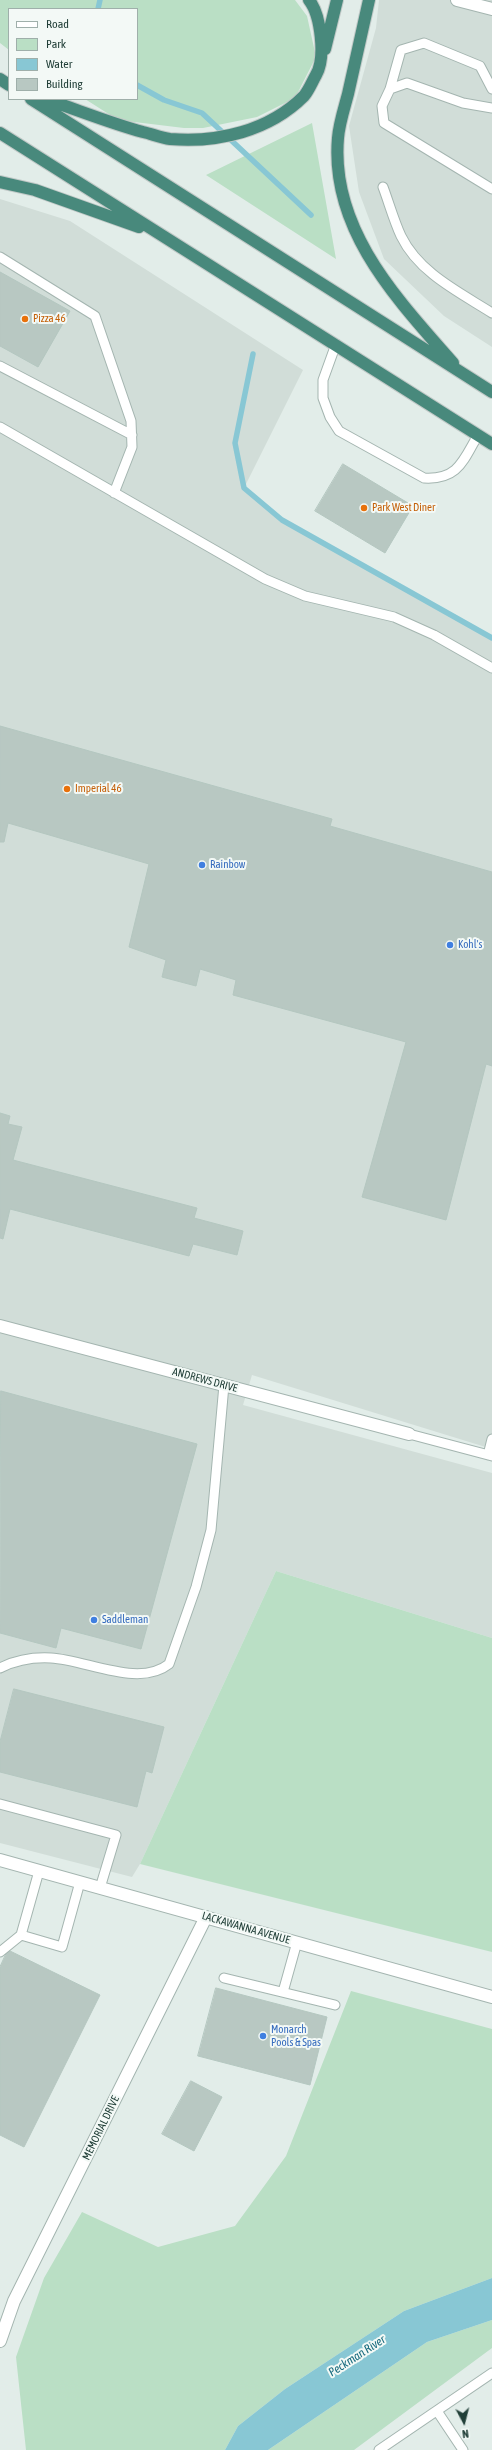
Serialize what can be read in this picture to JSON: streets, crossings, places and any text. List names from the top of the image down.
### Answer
{
  "streets": {
    "street": ["ANDREWS DRIVE", "LACKAWANNA AVENUE", "MEMORIAL DRIVE"]
  },
  "crossings": [
    ["LACKAWANNA AVENUE", "MEMORIAL DRIVE"]
  ],
  "water": ["Peckman River"],
  "places": [
    "Pizza 46",
    "Park West Diner",
    "Imperial 46",
    "Rainbow",
    "Kohl's",
    "Saddleman",
    "Monarch Pools & Spas"
  ],
  "legend": [
    "Road",
    "Park",
    "Water",
    "Building"
  ],
  "north": "bottom"
}
